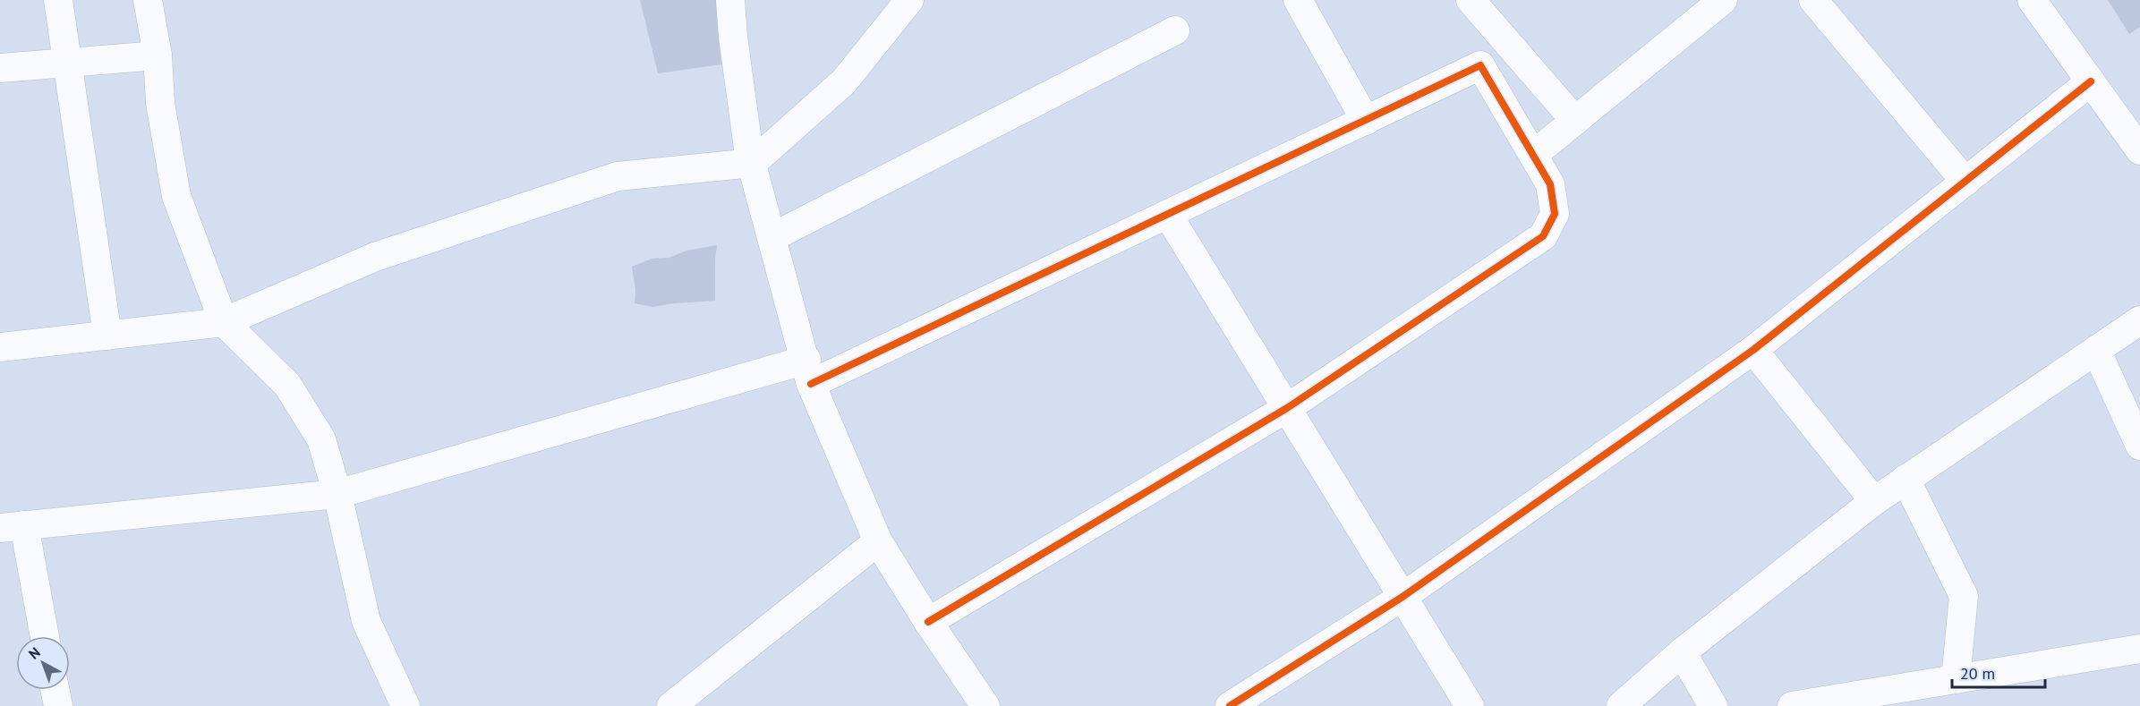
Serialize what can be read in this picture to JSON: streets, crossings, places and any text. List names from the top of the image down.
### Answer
{
  "scale_bar": "20 m",
  "north": "top left"
}
